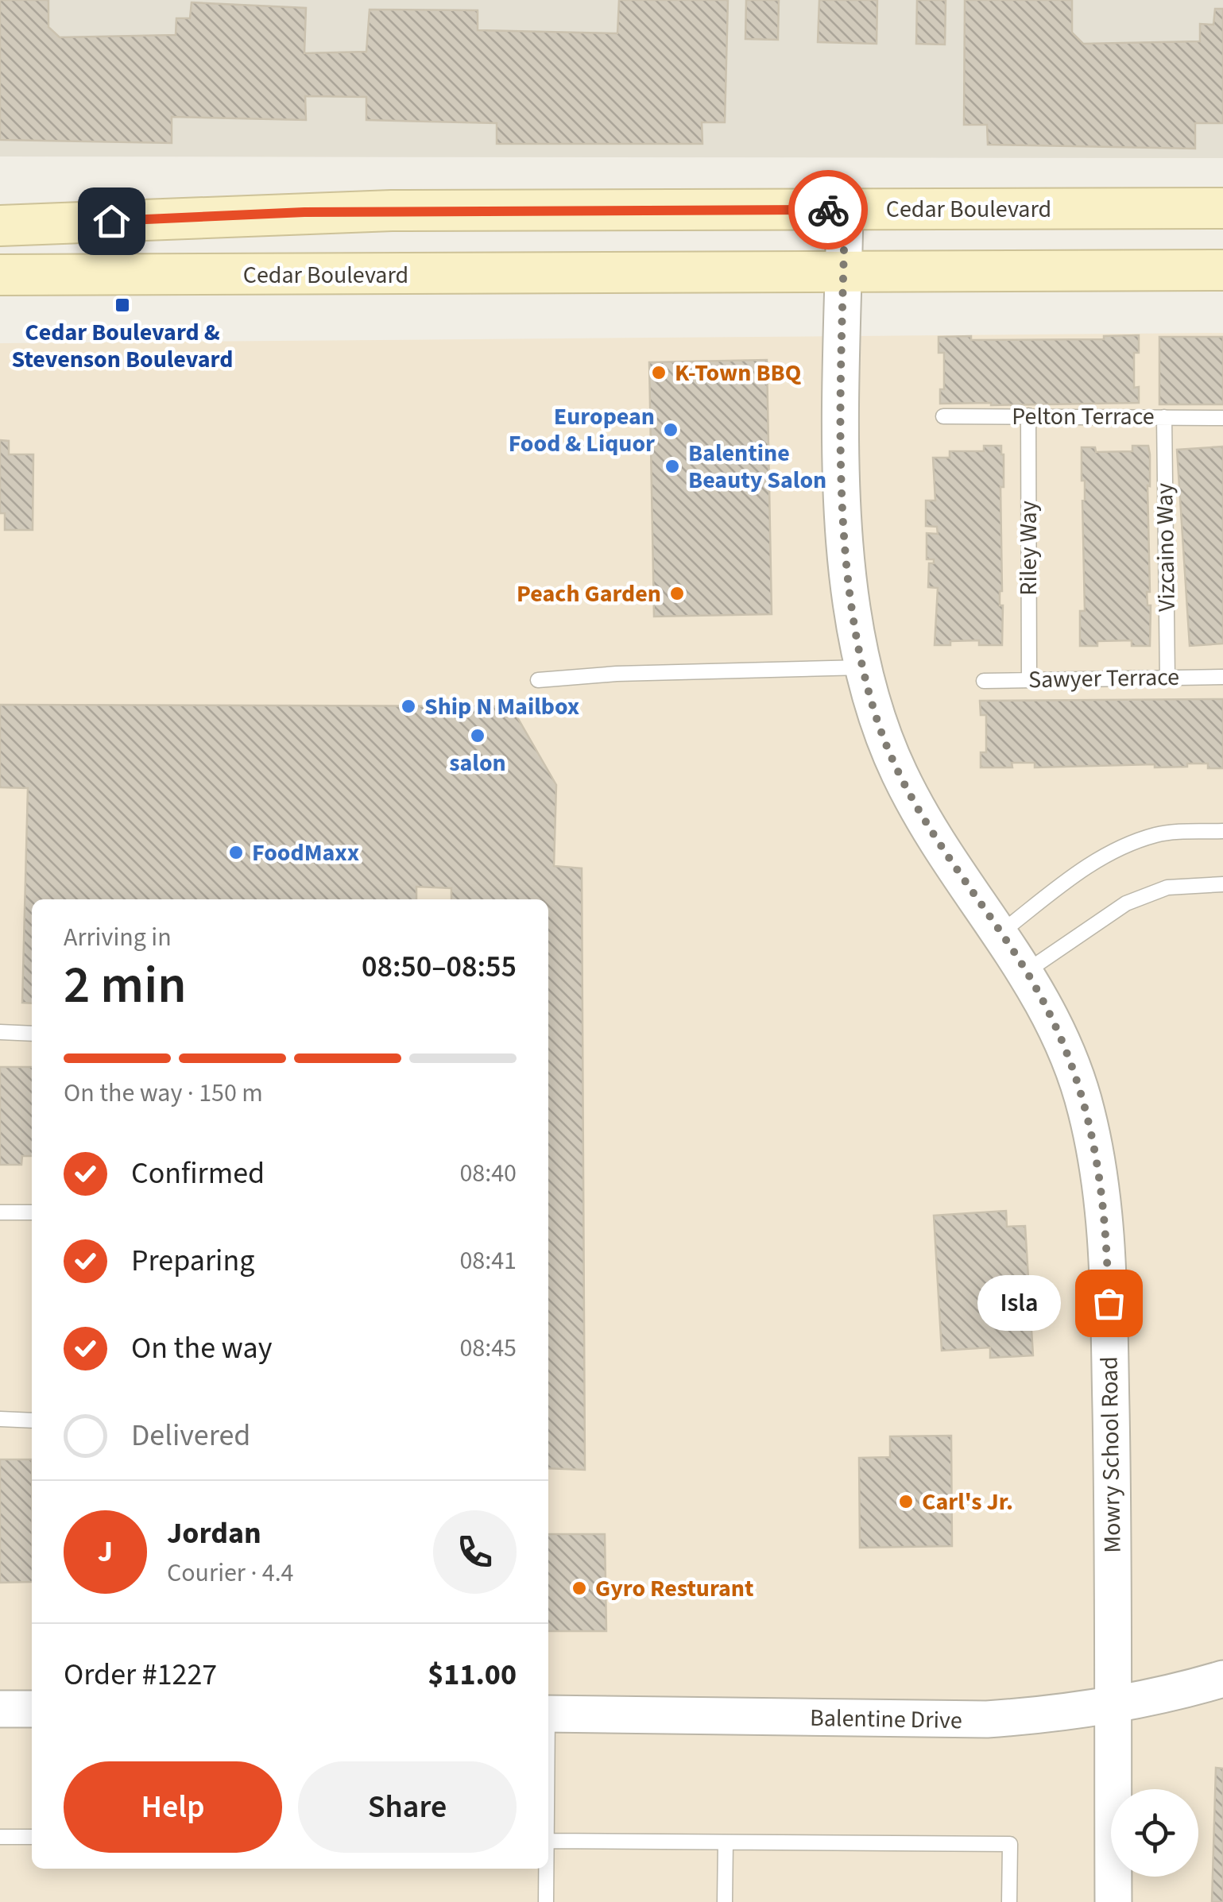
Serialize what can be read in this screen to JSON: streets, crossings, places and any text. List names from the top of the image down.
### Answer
{
  "streets": {
    "main road": ["Cedar Boulevard"],
    "street": ["Mowry School Road", "Balentine Drive"],
    "lane": [
      "Pelton Terrace",
      "Vizcaino Way",
      "Riley Way",
      "Sawyer Terrace"
    ]
  },
  "crossings": [
    ["Cedar Boulevard", "Mowry School Road"],
    ["Pelton Terrace", "Vizcaino Way"],
    ["Pelton Terrace", "Riley Way"],
    ["Vizcaino Way", "Sawyer Terrace"],
    ["Riley Way", "Sawyer Terrace"],
    ["Mowry School Road", "Balentine Drive"]
  ],
  "places": {
    "transit": ["Cedar Boulevard & Stevenson Boulevard"],
    "other": [
      "K-Town BBQ",
      "European Food & Liquor",
      "Balentine Beauty Salon",
      "Peach Garden",
      "Ship N Mailbox",
      "salon",
      "FoodMaxx",
      "Isla",
      "Carl's Jr.",
      "Gyro Resturant"
    ]
  },
  "page": {
    "heading": ["2 min", "Arriving in", "08:50–08:55"],
    "panel": [
      "Jordan",
      "Courier · 4.4",
      "Order #1227",
      "$11.00"
    ],
    "bar": "On the way · 150 m",
    "list": [
      ["Confirmed", "08:40"],
      ["Preparing", "08:41"],
      ["On the way", "08:45"],
      "Delivered"
    ],
    "bubble": "Isla",
    "round": "J",
    "buttons": ["Help", "Share"]
  }
}
